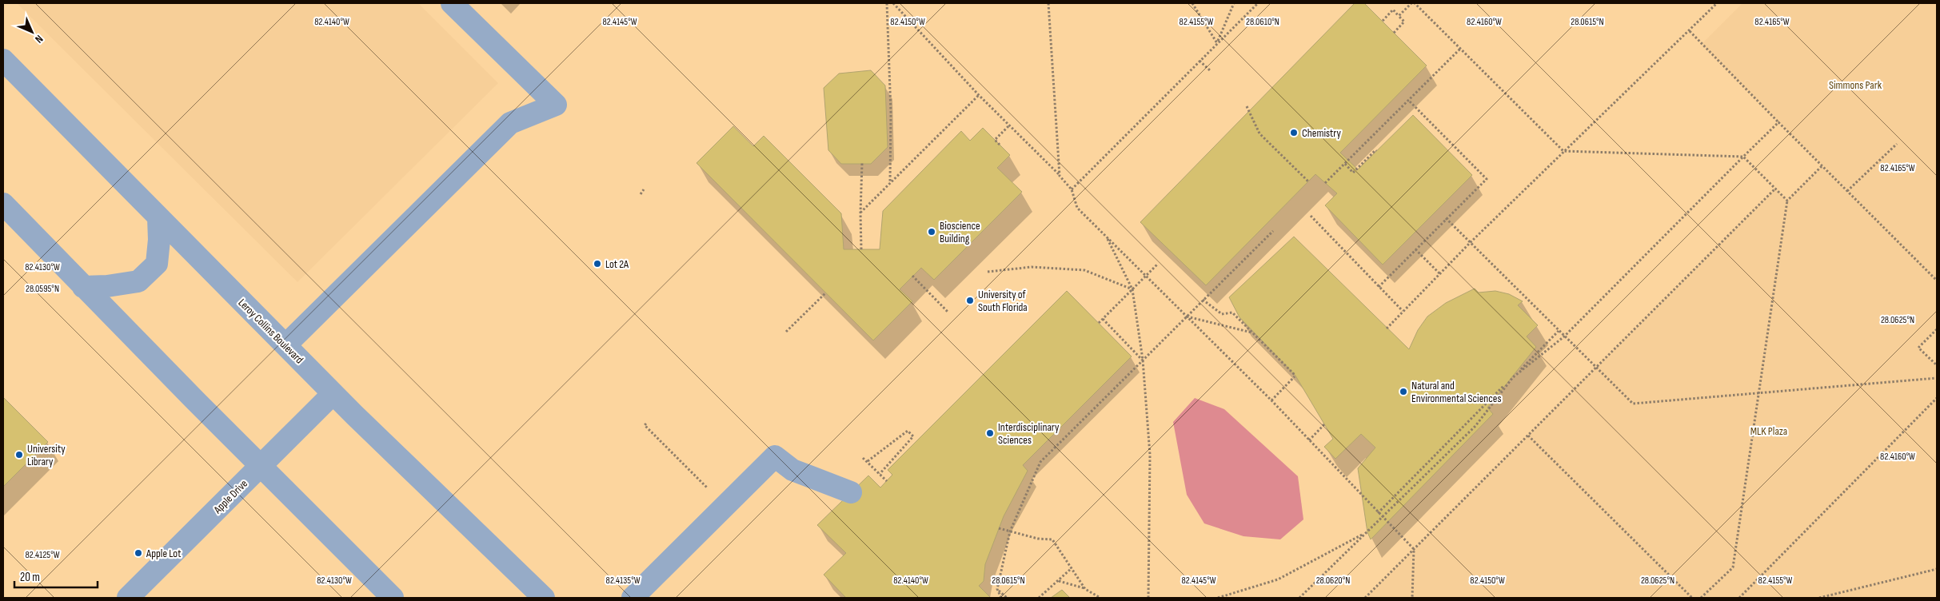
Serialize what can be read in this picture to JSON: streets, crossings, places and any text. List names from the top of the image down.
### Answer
{
  "streets": {
    "street": ["Leroy Collins Boulevard", "Apple Drive"]
  },
  "crossings": [
    ["Leroy Collins Boulevard", "Apple Drive"]
  ],
  "parks": ["Simmons Park", "MLK Plaza"],
  "places": [
    "Chemistry",
    "Bioscience Building",
    "Lot 2A",
    "University of South Florida",
    "Natural and Environmental Sciences",
    "Interdisciplinary Sciences",
    "University Library",
    "Apple Lot"
  ],
  "scale_bar": "20 m",
  "north": "bottom right",
  "coordinates": [
    "82.4140°W",
    "82.4145°W",
    "82.4150°W",
    "82.4155°W",
    "28.0610°N",
    "82.4160°W",
    "28.0615°N",
    "82.4165°W",
    "82.4130°W",
    "28.0595°N",
    "28.0625°N",
    "82.4125°W",
    "82.4135°W",
    "28.0620°N"
  ]
}
